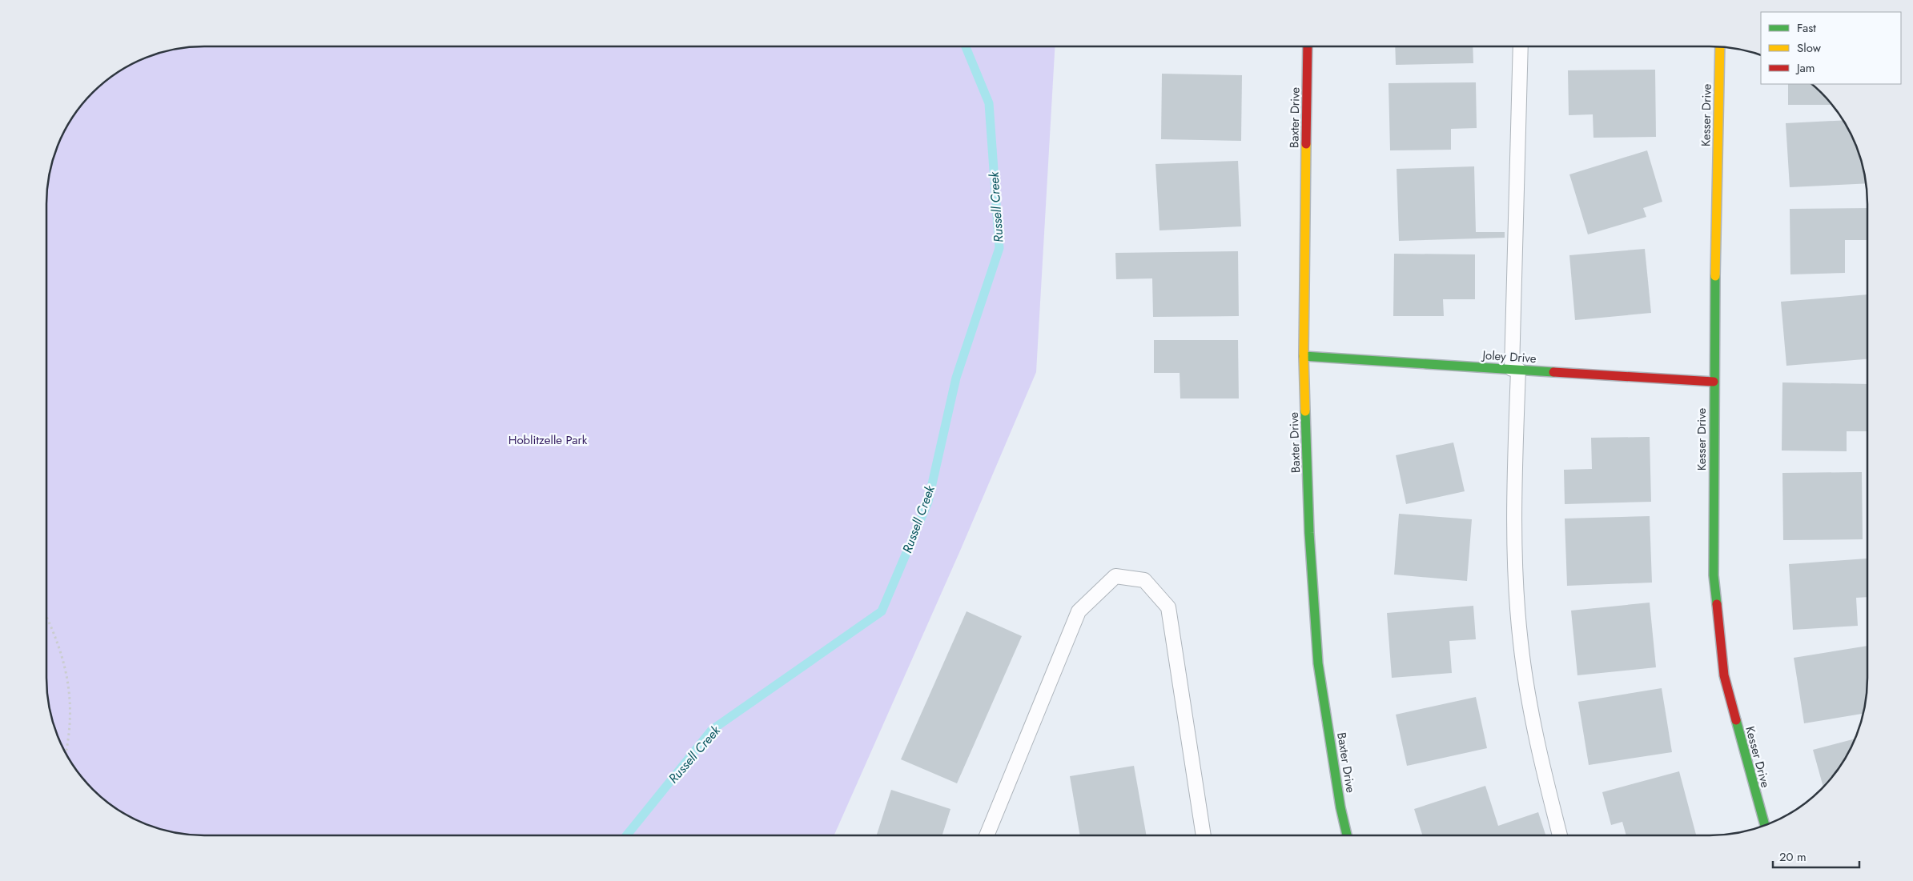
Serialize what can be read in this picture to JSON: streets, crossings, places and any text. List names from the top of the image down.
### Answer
{
  "streets": {
    "street": ["Kesser Drive", "Baxter Drive", "Joley Drive"]
  },
  "crossings": [
    ["Kesser Drive", "Joley Drive"],
    ["Baxter Drive", "Joley Drive"]
  ],
  "water": ["Russell Creek"],
  "parks": ["Hoblitzelle Park"],
  "legend": ["Fast", "Slow", "Jam"],
  "scale_bar": "20 m"
}
